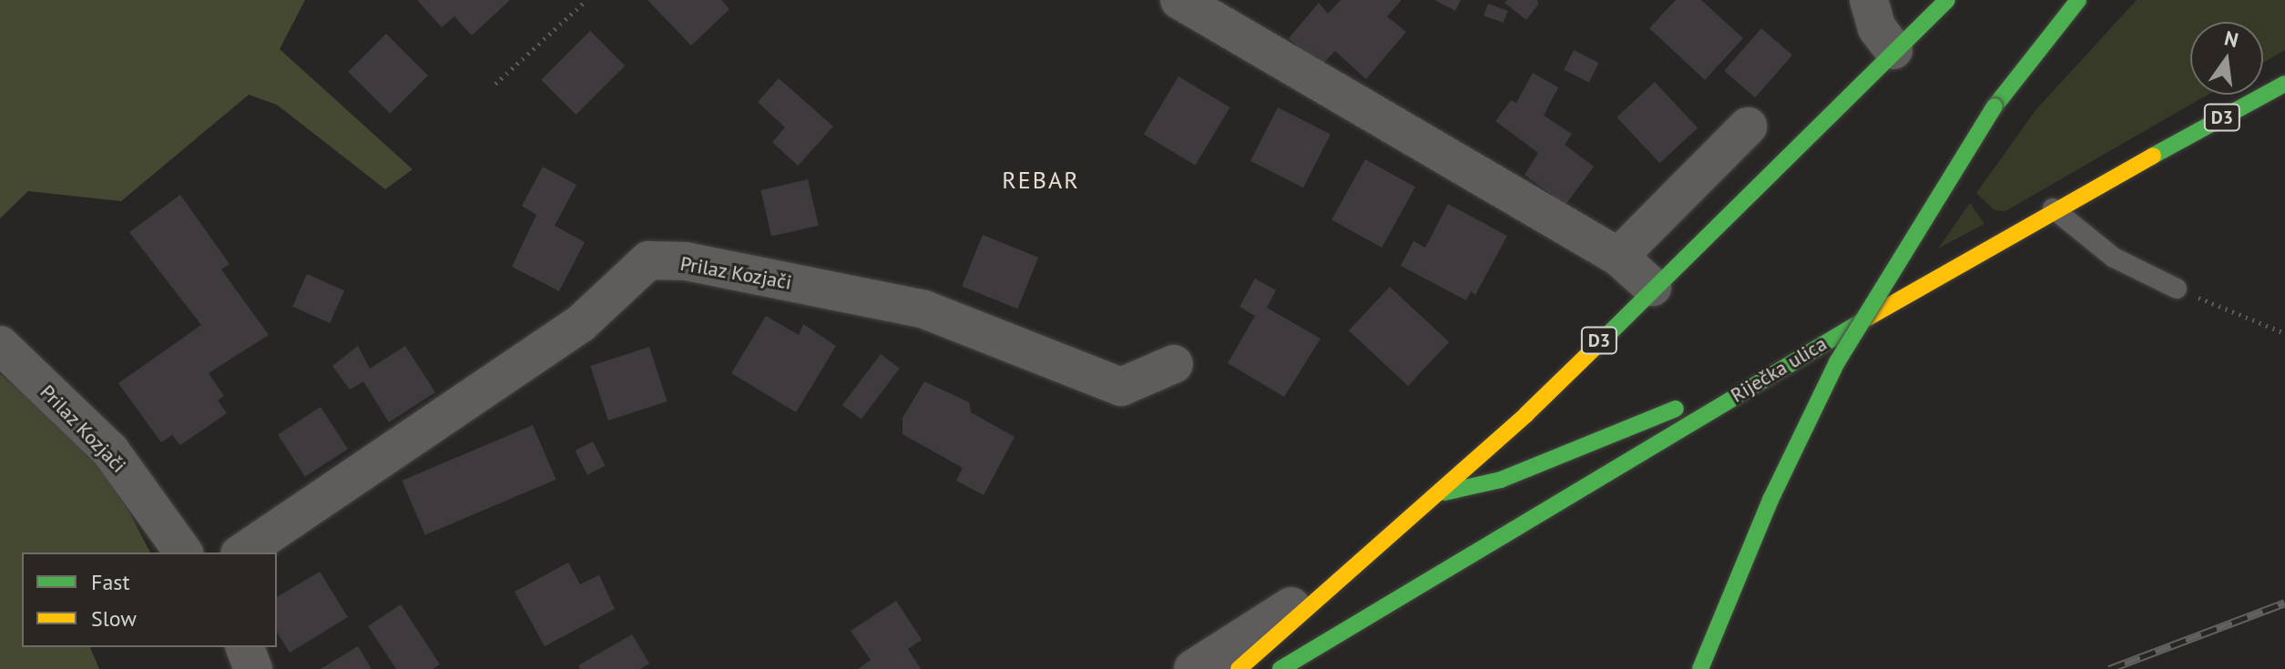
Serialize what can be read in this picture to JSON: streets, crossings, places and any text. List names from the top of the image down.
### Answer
{
  "streets": {
    "main road": ["D3", "Riječka ulica"],
    "street": ["Prilaz Kozjači"]
  },
  "districts": ["REBAR"],
  "legend": ["Fast", "Slow"],
  "north": "top"
}
